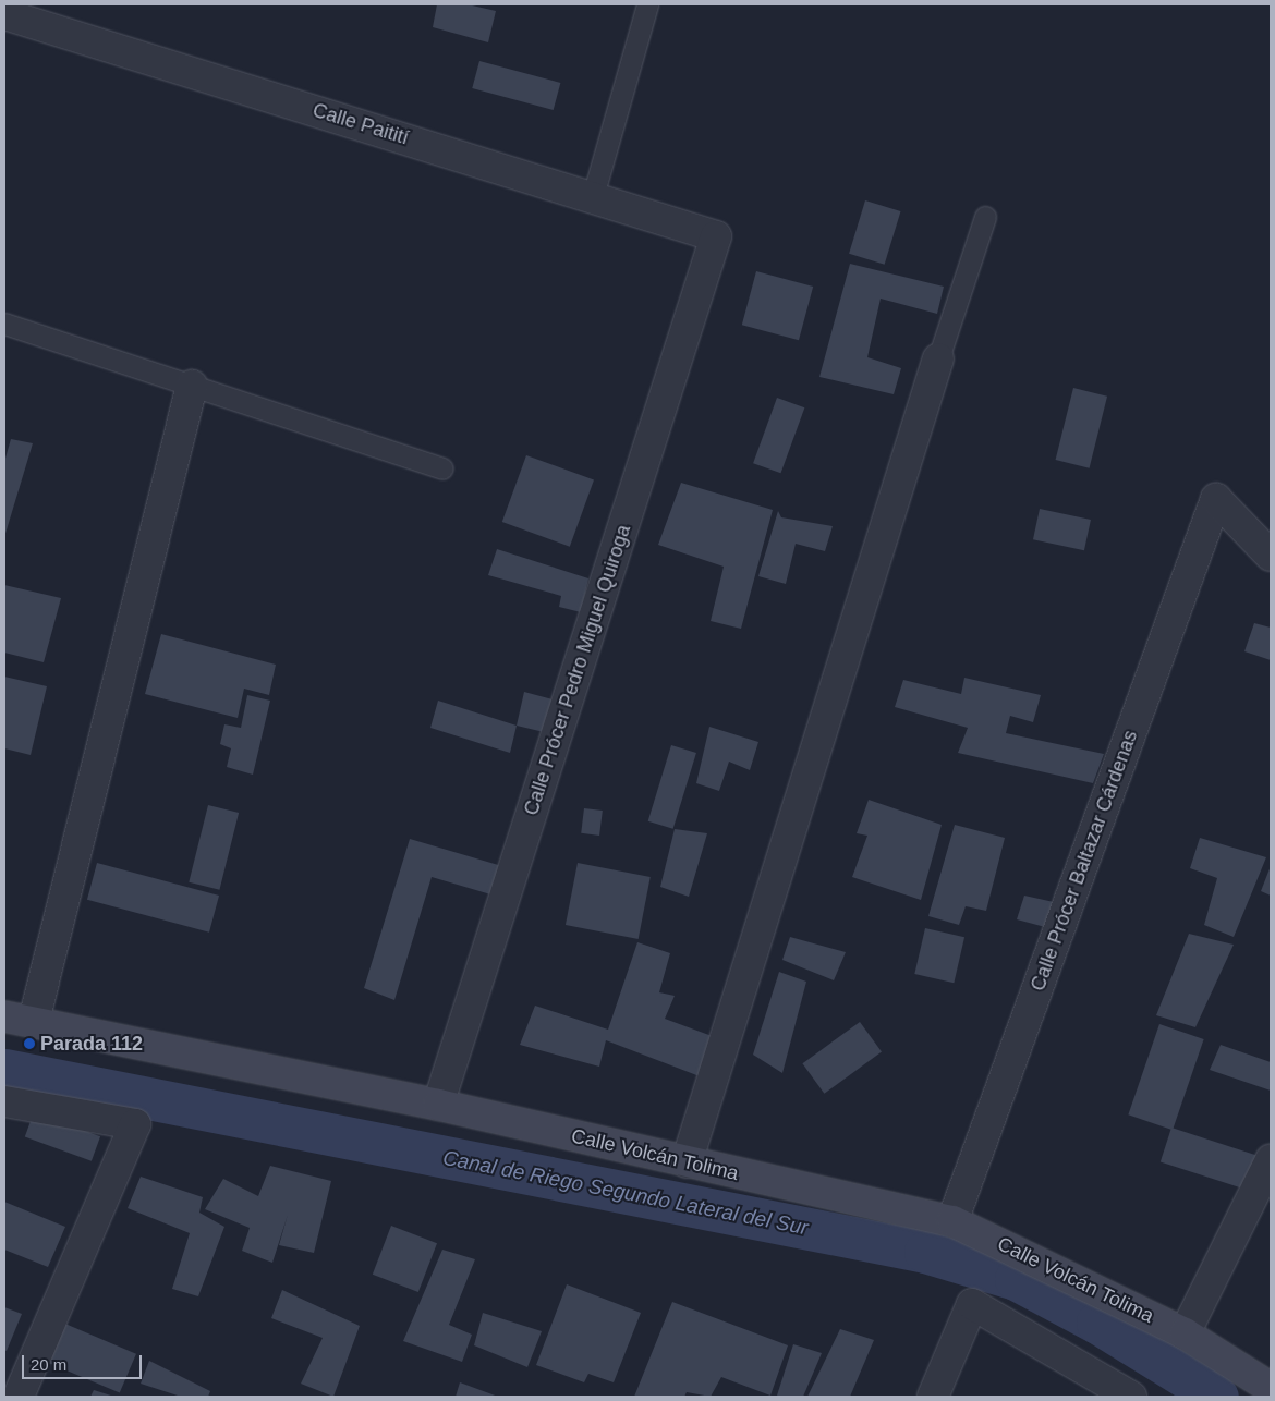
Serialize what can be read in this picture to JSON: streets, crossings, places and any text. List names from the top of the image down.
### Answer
{
  "streets": {
    "street": [
      "Calle Paitití",
      "Calle Prócer Pedro Miguel Quiroga",
      "Calle Prócer Baltazar Cárdenas",
      "Calle Volcán Tolima"
    ]
  },
  "crossings": [
    ["Calle Paitití", "Calle Prócer Pedro Miguel Quiroga"],
    ["Calle Prócer Pedro Miguel Quiroga", "Calle Volcán Tolima"],
    ["Calle Prócer Baltazar Cárdenas", "Calle Volcán Tolima"]
  ],
  "water": ["Canal de Riego Segundo Lateral del Sur"],
  "places": ["Parada 112"],
  "scale_bar": "20 m"
}
